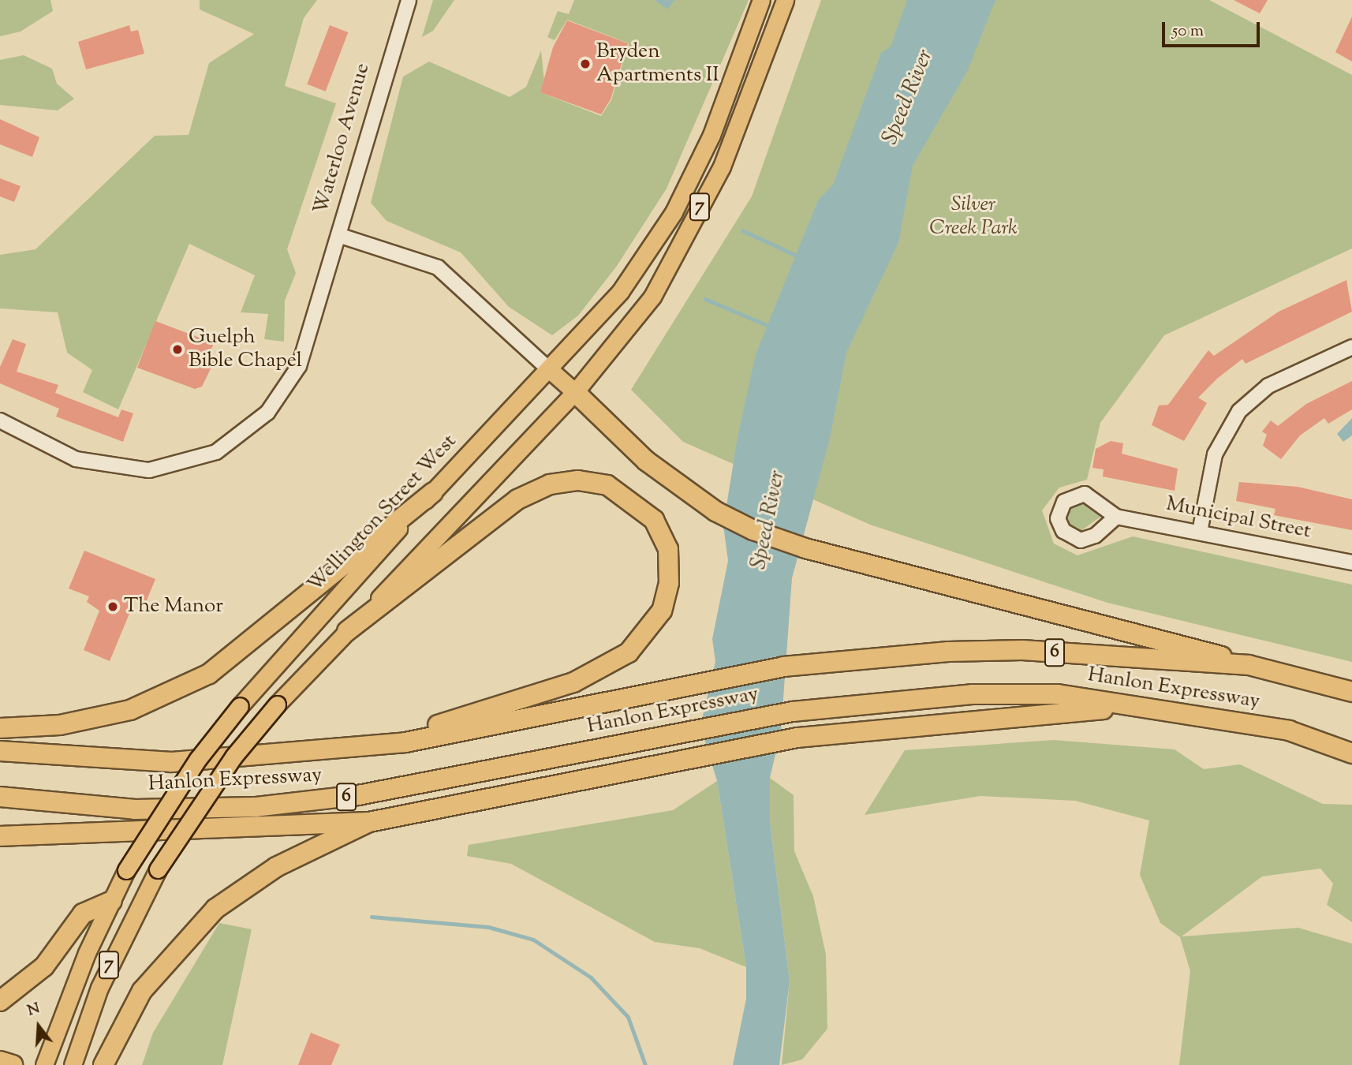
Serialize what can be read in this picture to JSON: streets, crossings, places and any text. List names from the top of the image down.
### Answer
{
  "streets": {
    "highway": ["6", "Hanlon Expressway"],
    "main road": ["Waterloo Avenue", "7", "Wellington Street West"],
    "street": ["Municipal Street"]
  },
  "crossings": [
    ["Waterloo Avenue", "7"],
    ["Waterloo Avenue", "Wellington Street West"]
  ],
  "water": ["Speed River"],
  "parks": ["Silver Creek Park"],
  "places": ["Bryden Apartments II", "Guelph Bible Chapel", "The Manor"],
  "scale_bar": "50 m",
  "north": "top"
}
